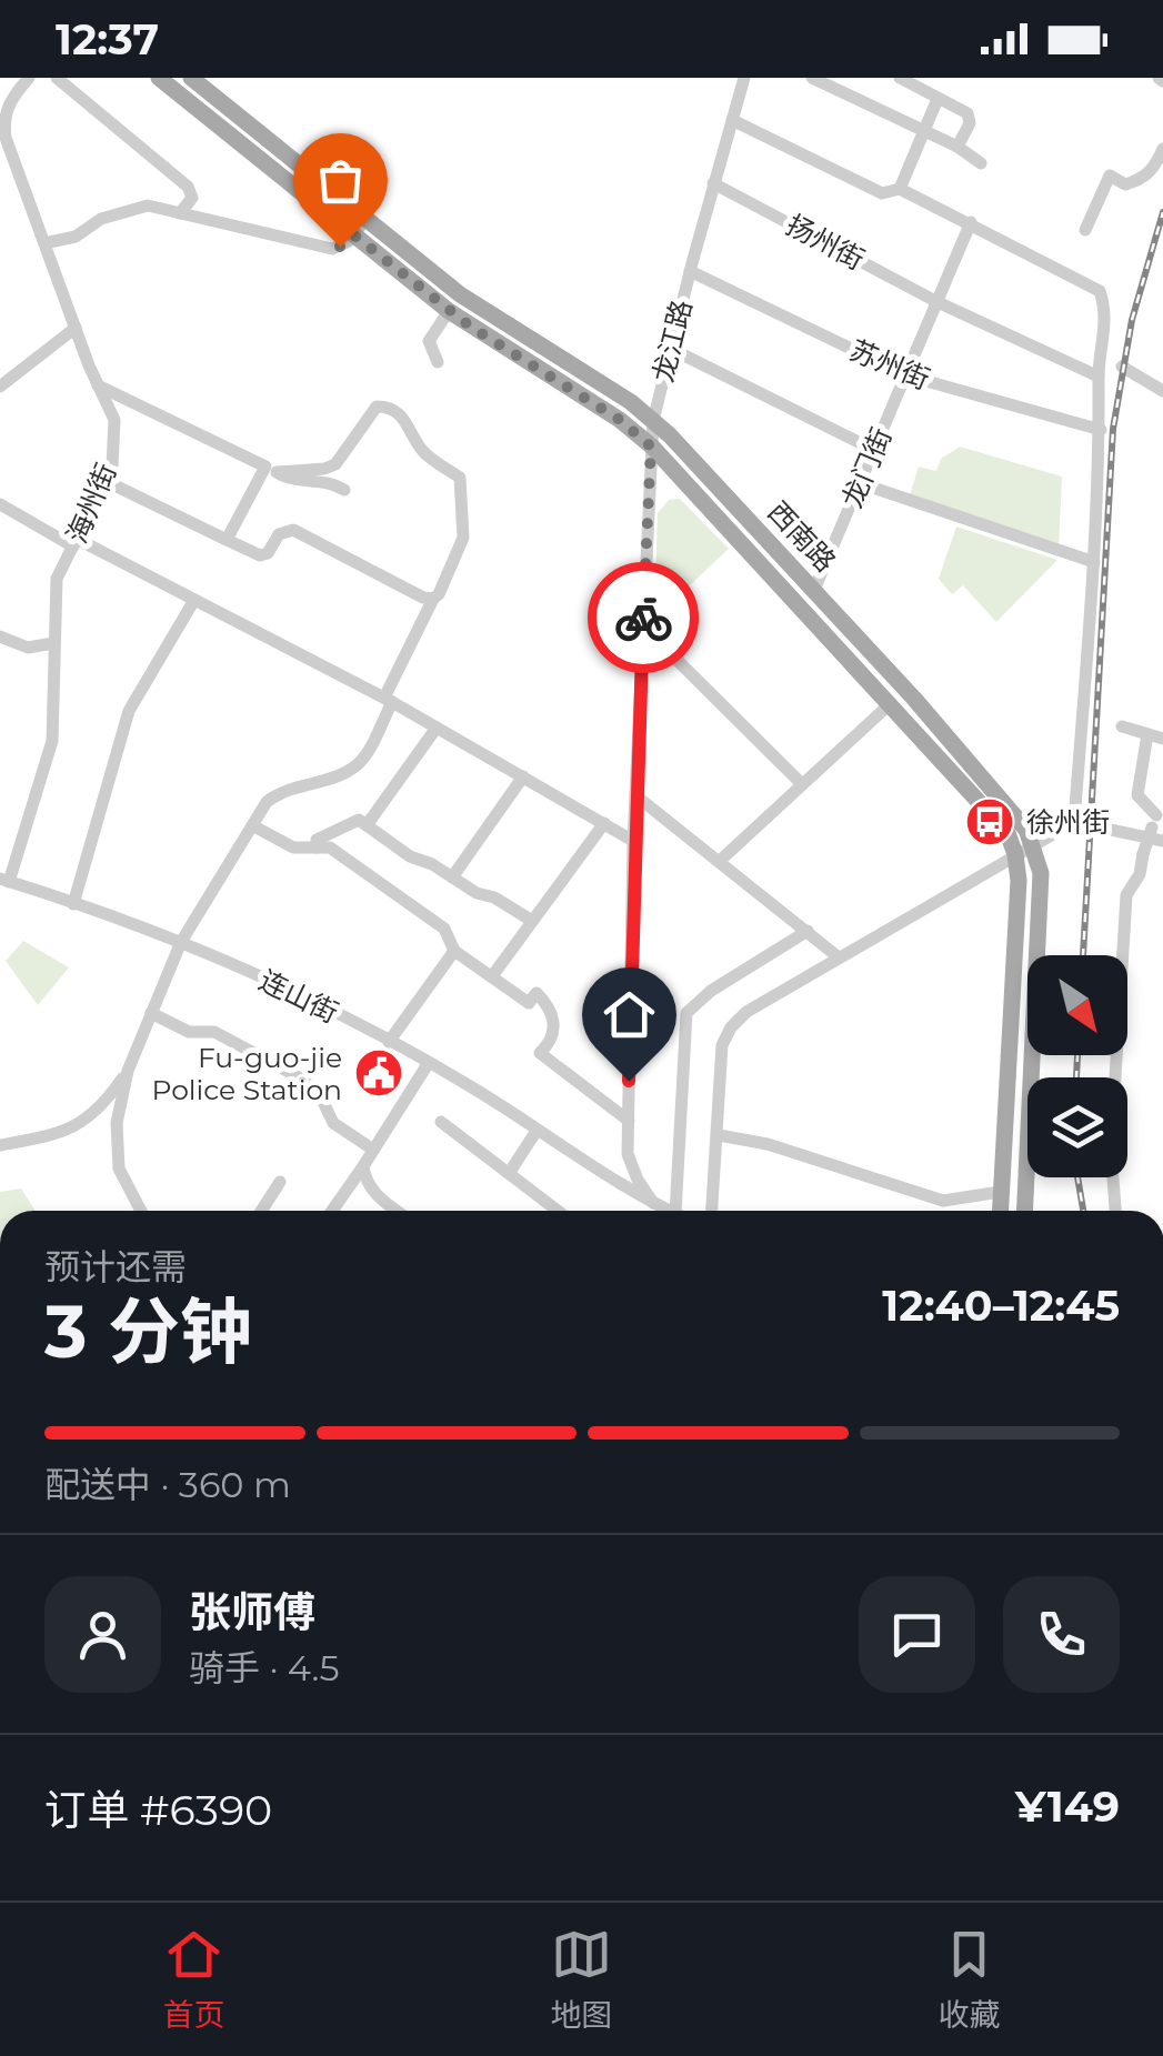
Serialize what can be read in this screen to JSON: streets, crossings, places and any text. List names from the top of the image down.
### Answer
{
  "streets": {
    "main road": ["西南路"],
    "street": [
      "扬州街",
      "龙江路",
      "苏州街",
      "龙门街",
      "海州街",
      "连山街"
    ]
  },
  "crossings": [
    ["扬州街", "龙江路"],
    ["扬州街", "龙门街"],
    ["龙江路", "苏州街"],
    ["龙江路", "西南路"],
    ["龙江路", "连山街"],
    ["苏州街", "龙门街"],
    ["龙门街", "西南路"],
    ["海州街", "连山街"]
  ],
  "places": {
    "bus stop": ["徐州街"],
    "public building": ["Fu-guo-jie Police Station"]
  },
  "north": "bottom right",
  "page": {
    "status": "12:37",
    "heading": ["3 分钟", "预计还需", "12:40–12:45"],
    "panel": [
      "张师傅",
      "骑手 · 4.5",
      "订单 #6390",
      "¥149"
    ],
    "bar": "配送中 · 360 m",
    "tabs": ["首页", "地图", "收藏"]
  }
}
